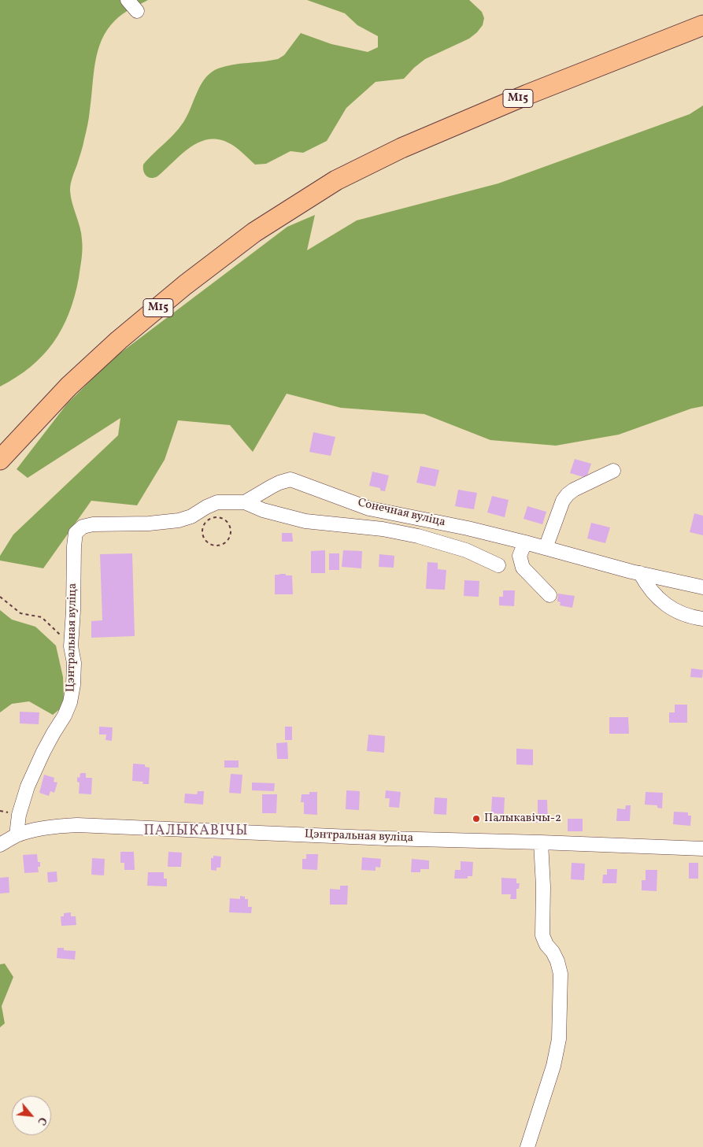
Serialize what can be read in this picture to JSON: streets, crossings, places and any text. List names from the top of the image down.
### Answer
{
  "streets": {
    "highway": ["М15"],
    "street": ["Сонечная вуліца", "Цэнтральная вуліца"]
  },
  "crossings": [
    ["Сонечная вуліца", "Цэнтральная вуліца"]
  ],
  "districts": ["ПАЛЫКАВІЧЫ"],
  "places": ["Палыкавічы-2"],
  "north": "bottom right"
}
